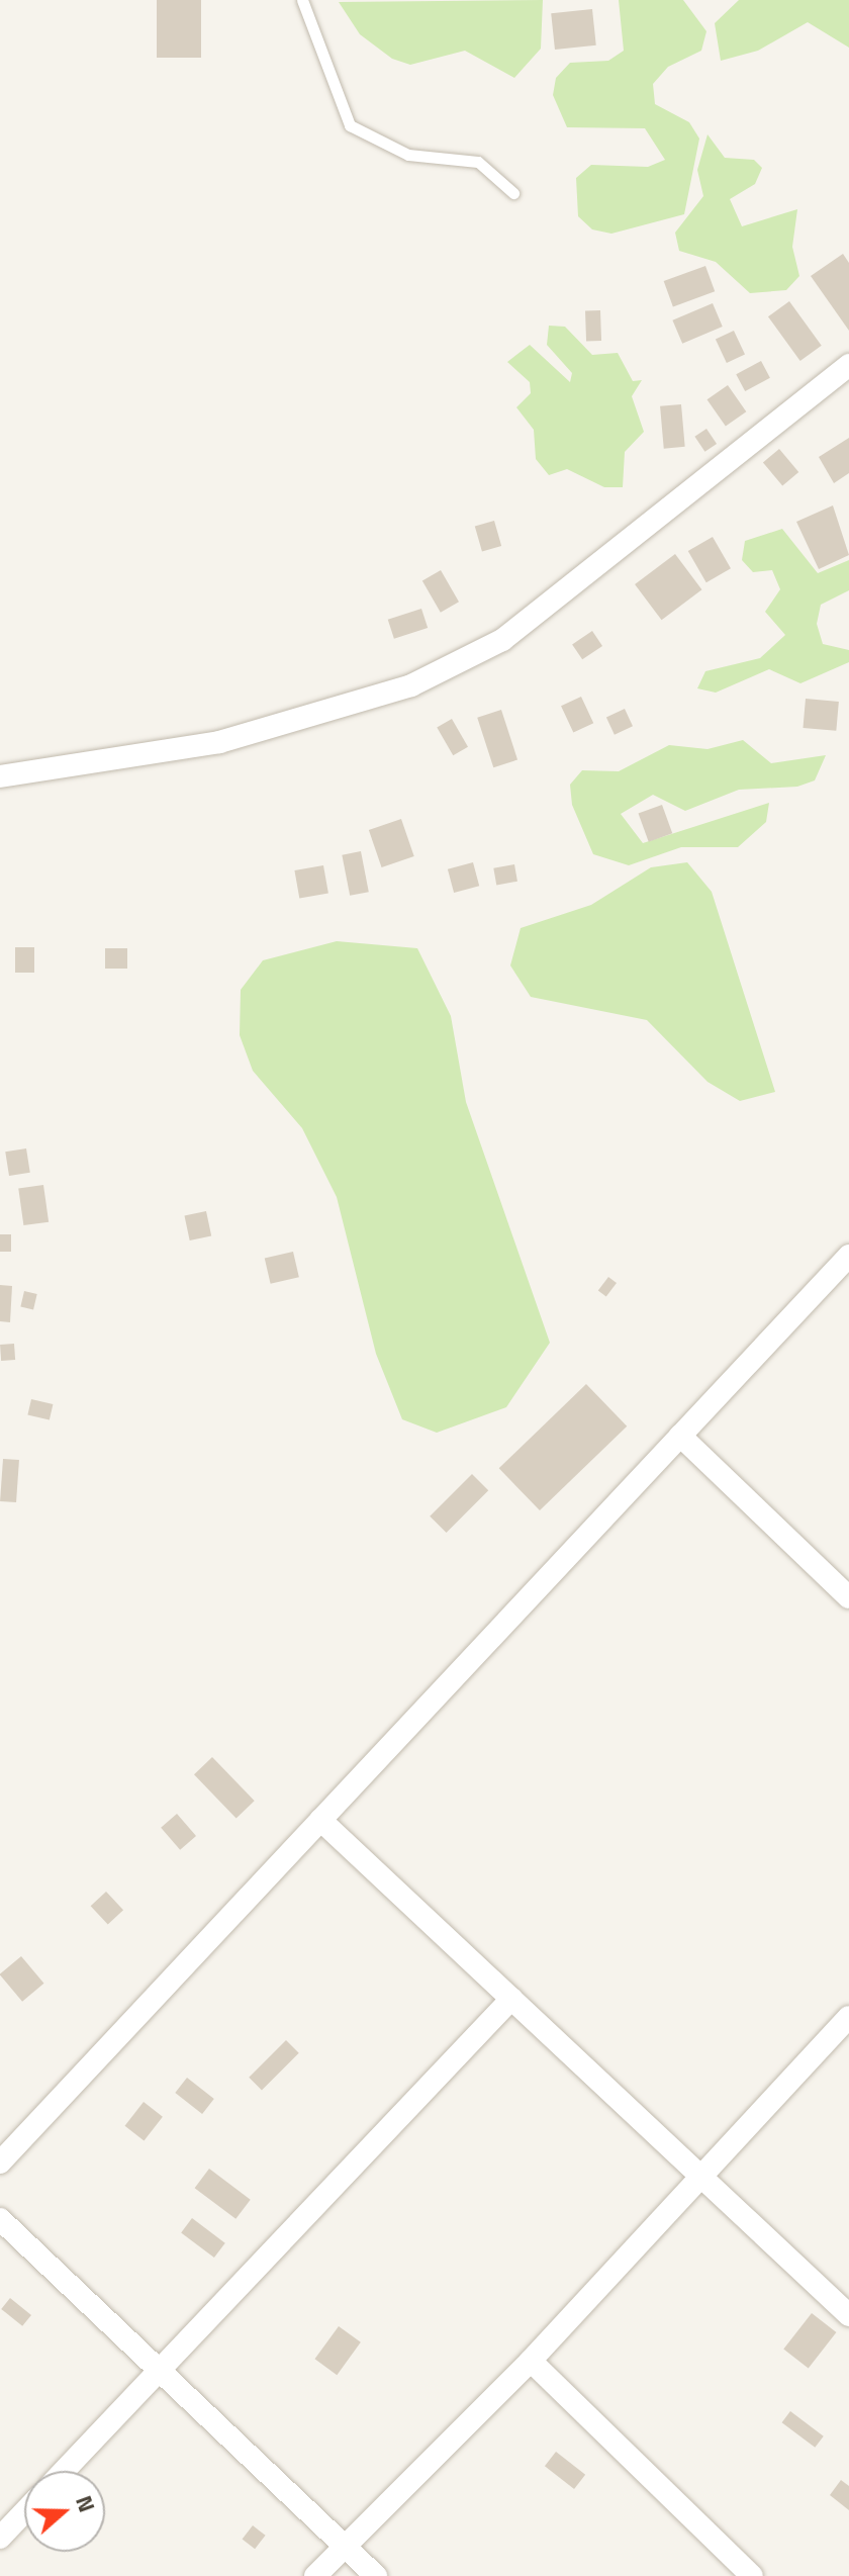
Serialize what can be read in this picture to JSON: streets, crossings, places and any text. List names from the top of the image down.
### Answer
{
  "north": "right"
}
